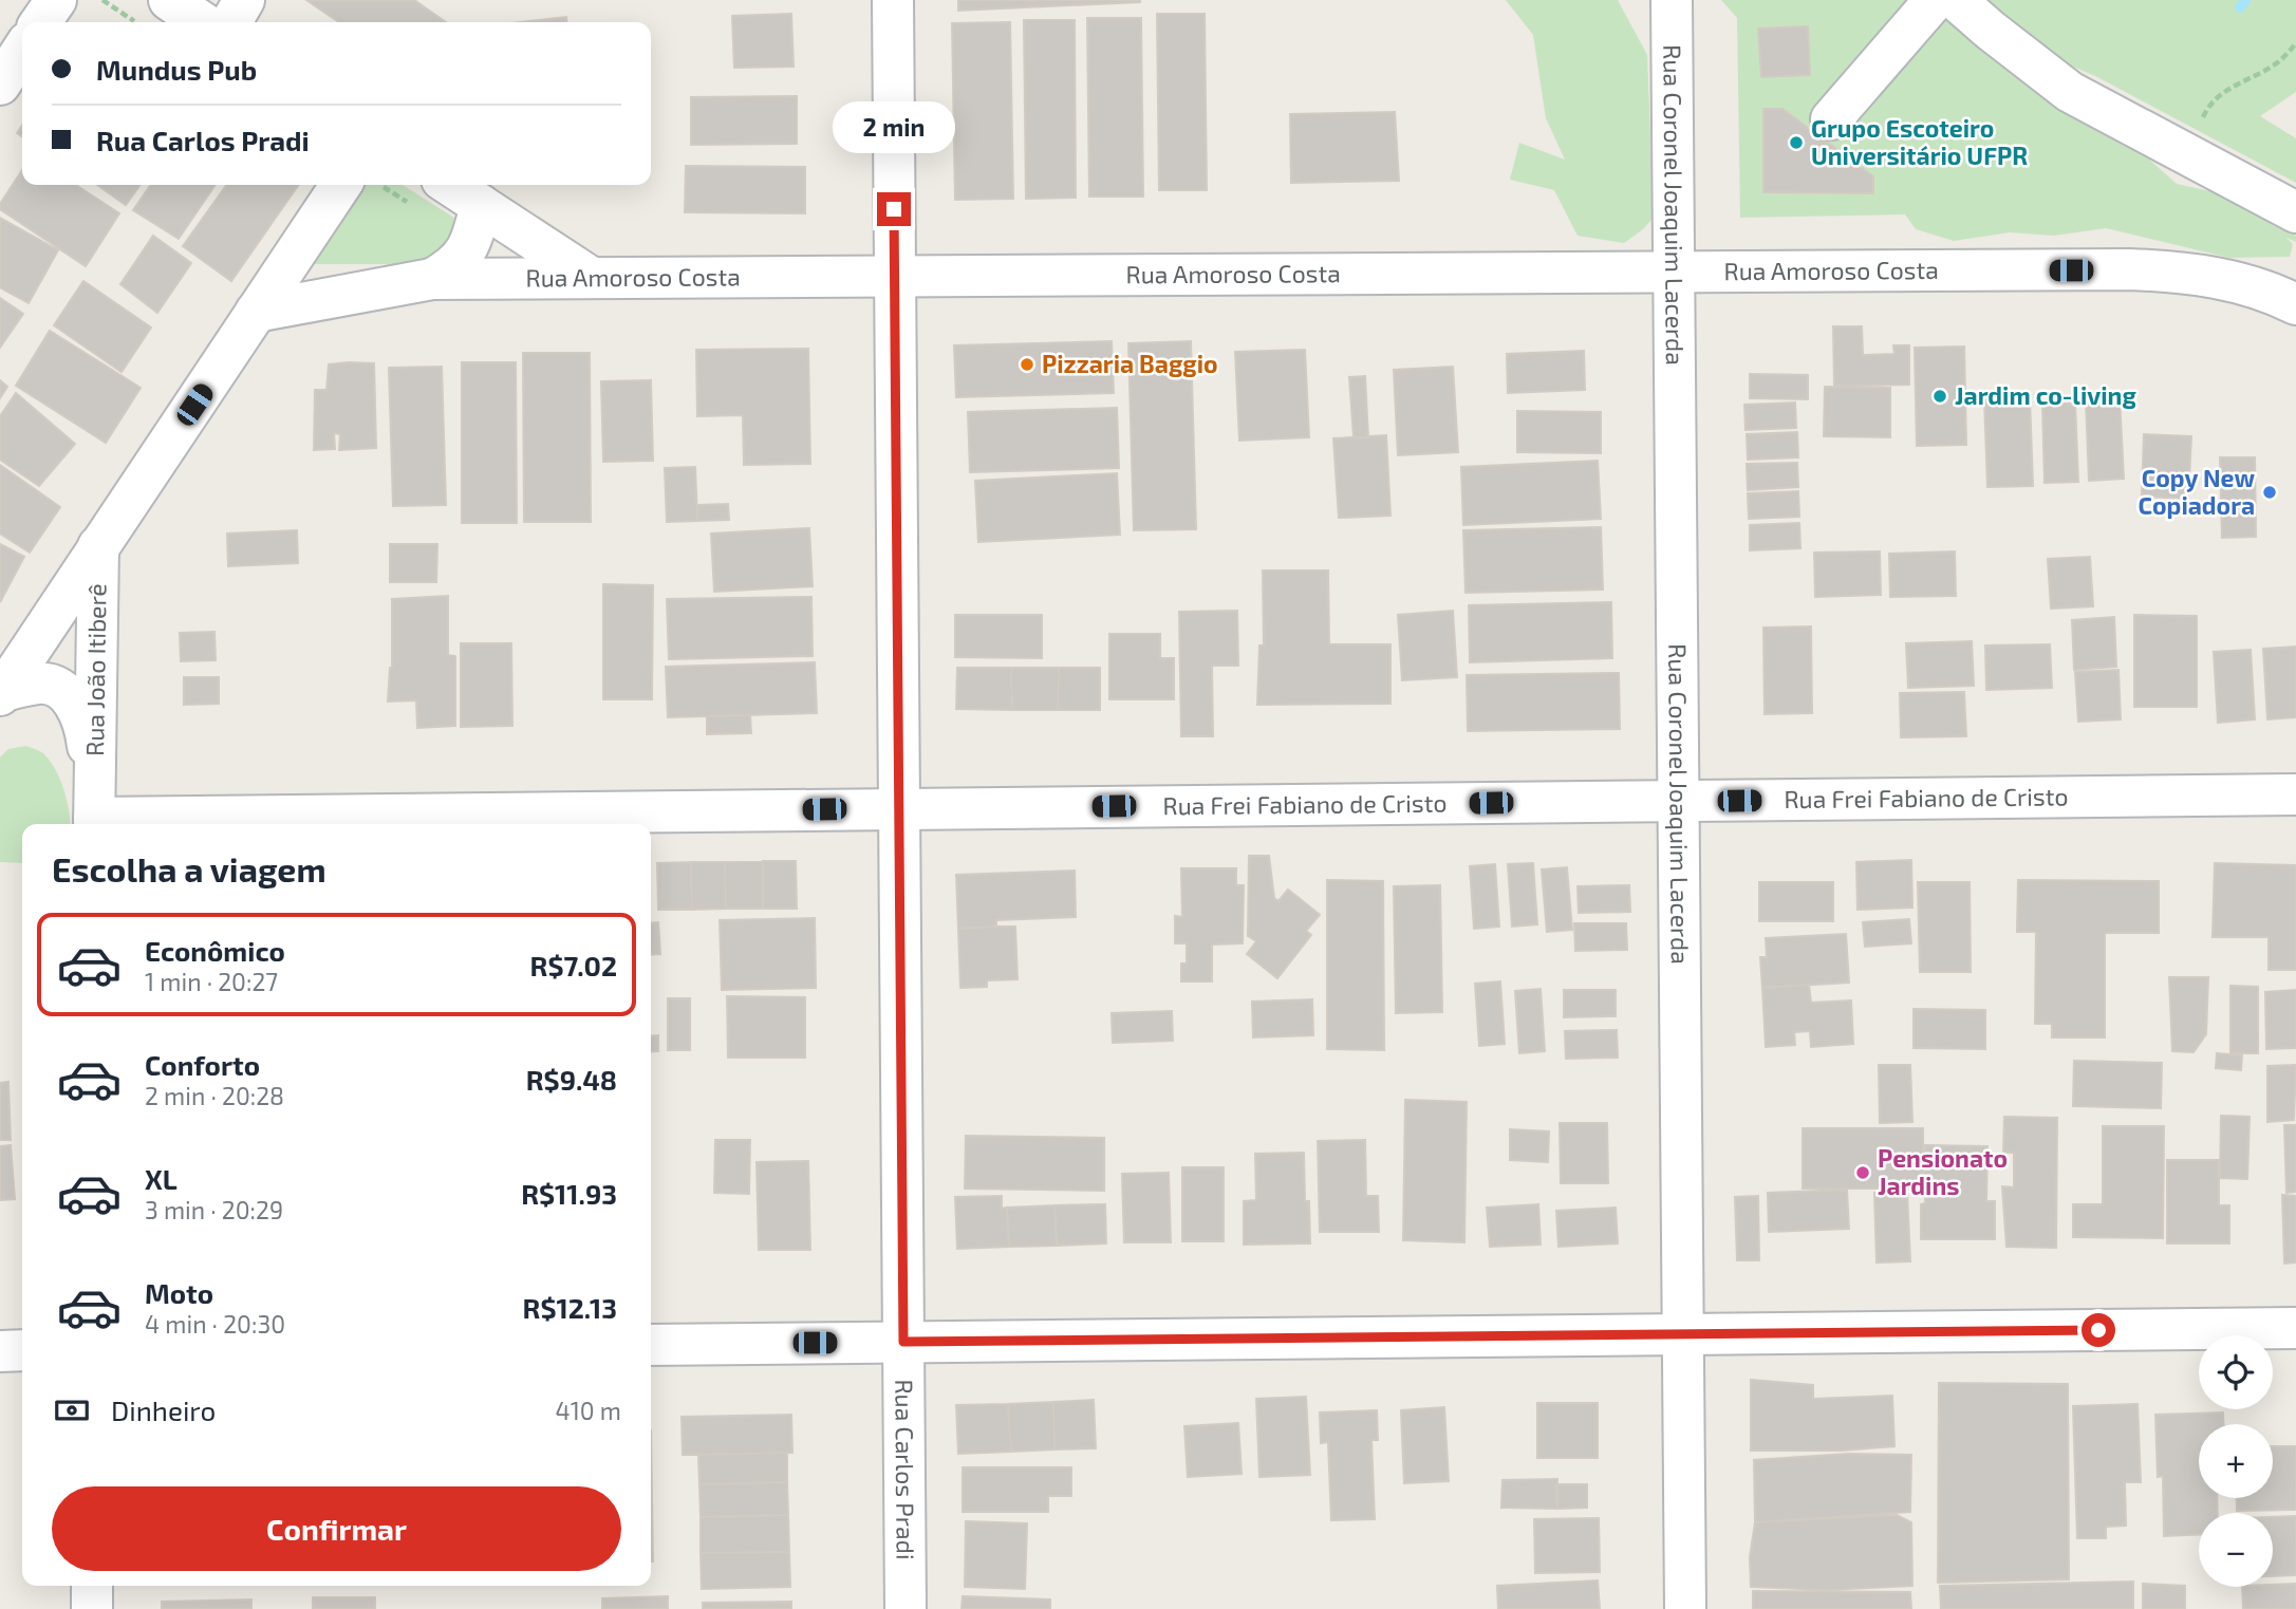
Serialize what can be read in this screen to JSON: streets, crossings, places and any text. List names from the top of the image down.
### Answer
{
  "streets": {
    "street": [
      "Rua Coronel Joaquim Lacerda",
      "Rua Amoroso Costa",
      "Rua João Itiberê",
      "Rua Frei Fabiano de Cristo",
      "Rua Carlos Pradi"
    ]
  },
  "crossings": [
    ["Rua Coronel Joaquim Lacerda", "Rua Amoroso Costa"],
    ["Rua Coronel Joaquim Lacerda", "Rua Frei Fabiano de Cristo"],
    ["Rua Amoroso Costa", "Rua Carlos Pradi"],
    ["Rua João Itiberê", "Rua Frei Fabiano de Cristo"],
    ["Rua Frei Fabiano de Cristo", "Rua Carlos Pradi"]
  ],
  "places": [
    "Grupo Escoteiro Universitário UFPR",
    "Pizzaria Baggio",
    "Jardim co-living",
    "Copy New Copiadora",
    "Pensionato Jardins"
  ],
  "page": {
    "banner": ["Mundus Pub", "Rua Carlos Pradi"],
    "bubble": "2 min",
    "heading": "Escolha a viagem",
    "list": [
      {
        "name": "Econômico",
        "note": "1 min · 20:27",
        "value": "R$7.02"
      },
      {
        "name": "Conforto",
        "note": "2 min · 20:28",
        "value": "R$9.48"
      },
      {
        "name": "XL",
        "note": "3 min · 20:29",
        "value": "R$11.93"
      },
      {
        "name": "Moto",
        "note": "4 min · 20:30",
        "value": "R$12.13"
      }
    ],
    "map_buttons": ["+", "−"],
    "pay": ["Dinheiro", "410 m"],
    "buttons": "Confirmar"
  }
}
